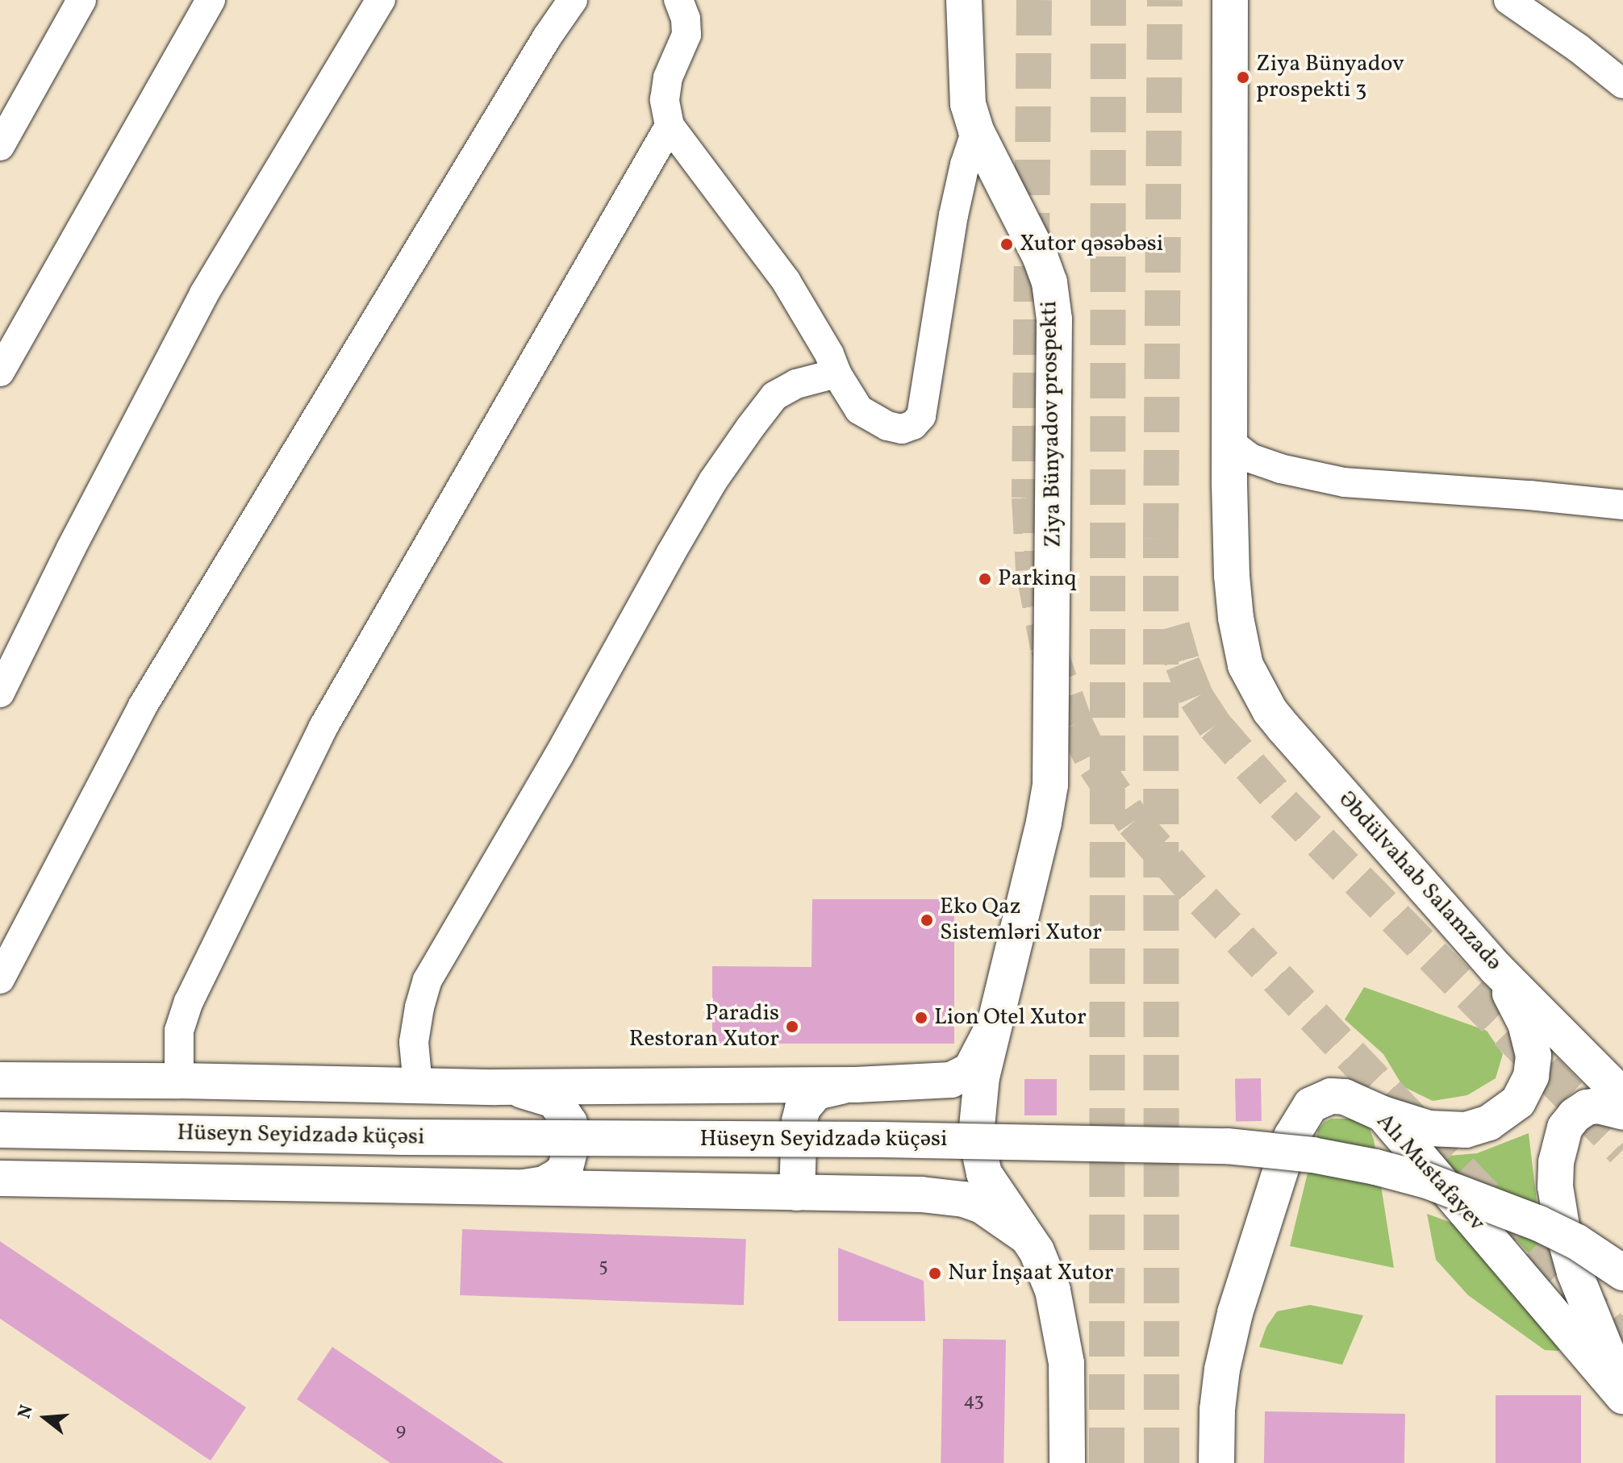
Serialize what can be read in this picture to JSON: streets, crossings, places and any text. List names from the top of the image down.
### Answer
{
  "streets": {
    "main road": [
      "Ziya Bünyadov prospekti",
      "Əbdülvahab Salamzadə",
      "Hüseyn Seyidzadə küçəsi",
      "Alı Mustafayev"
    ]
  },
  "places": [
    "Ziya Bünyadov prospekti 3",
    "Xutor qəsəbəsi",
    "Parkinq",
    "Eko Qaz Sistemləri Xutor",
    "Lion Otel Xutor",
    "Paradis Restoran Xutor",
    "Nur İnşaat Xutor"
  ],
  "house_numbers": ["5", "43", "9"],
  "north": "left"
}
